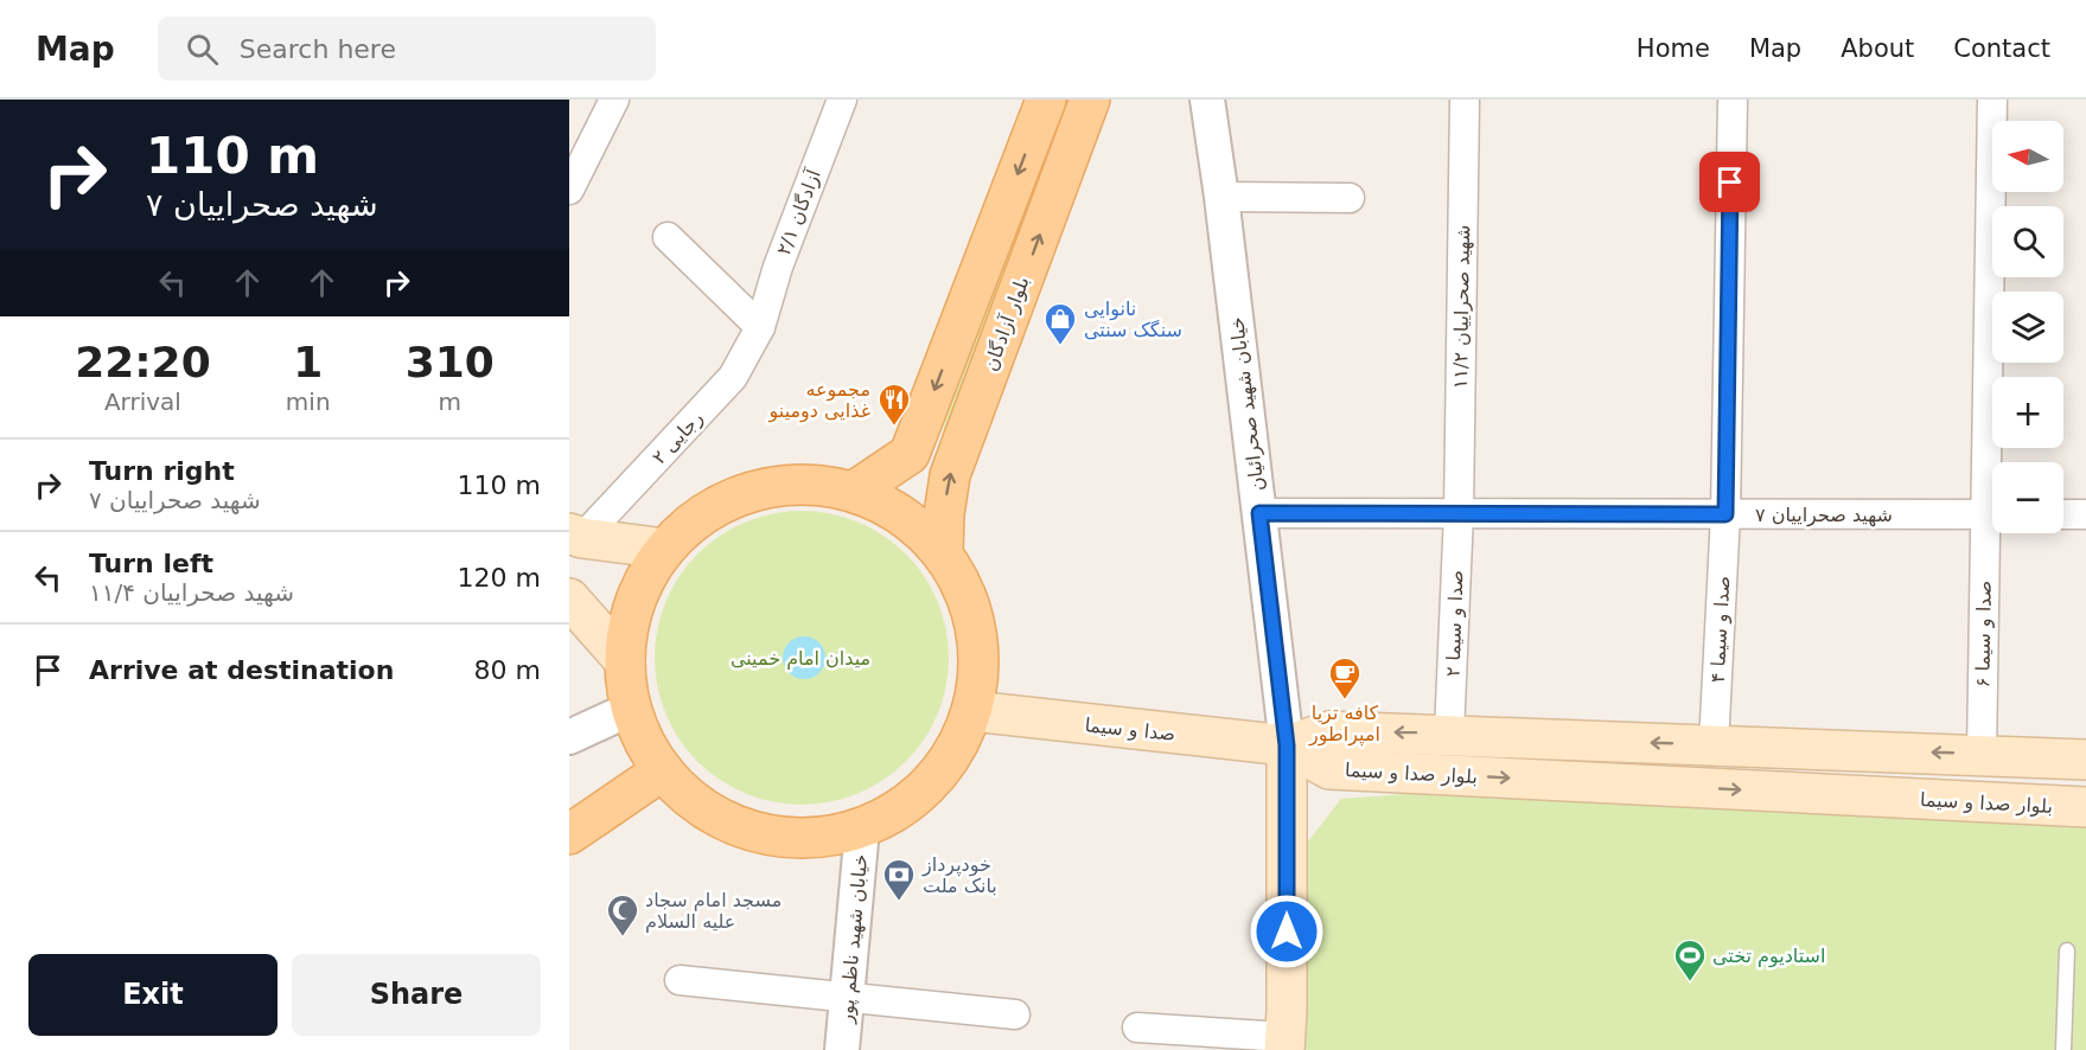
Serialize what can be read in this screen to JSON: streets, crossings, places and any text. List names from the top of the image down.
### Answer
{
  "streets": {
    "main road": [
      "بلوار آزادگان",
      "خیابان شهید صحرائیان",
      "صدا و سیما",
      "بلوار صدا و سیما"
    ],
    "street": [
      "آزادگان ۲/۱",
      "شهید صحراییان ۱۱/۲",
      "رجایی ۲",
      "شهید صحراییان ۷",
      "صدا و سیما ۲",
      "صدا و سیما ۴",
      "صدا و سیما ۶",
      "خیابان شهید ناظم پور"
    ]
  },
  "crossings": [
    ["آزادگان ۲/۱", "رجایی ۲"],
    ["شهید صحراییان ۱۱/۲", "شهید صحراییان ۷"],
    ["شهید صحراییان ۱۱/۲", "صدا و سیما ۲"],
    ["خیابان شهید صحرائیان", "شهید صحراییان ۷"],
    ["خیابان شهید صحرائیان", "صدا و سیما"],
    ["خیابان شهید صحرائیان", "بلوار صدا و سیما"],
    ["شهید صحراییان ۷", "صدا و سیما ۲"],
    ["شهید صحراییان ۷", "صدا و سیما ۴"],
    ["صدا و سیما ۲", "بلوار صدا و سیما"],
    ["صدا و سیما ۴", "بلوار صدا و سیما"],
    ["صدا و سیما ۶", "بلوار صدا و سیما"],
    ["صدا و سیما", "بلوار صدا و سیما"]
  ],
  "parks": ["میدان امام خمینی"],
  "places": {
    "shop": ["نانوایی سنگک سنتی"],
    "restaurant": ["مجموعه غذایى دومینو"],
    "cafe": ["کافه تریا امپراطور"],
    "bank": ["خودپرداز بانک ملت"],
    "mosque": ["مسجد امام سجاد علیه السلام"],
    "sports": ["استادیوم تختی"]
  },
  "north": "left",
  "page": {
    "header": "Map",
    "search": "Search here",
    "nav": [
      "Home",
      "Map",
      "About",
      "Contact"
    ],
    "turn": ["110 m", "شهید صحراییان ۷"],
    "map_buttons": ["+", "−"],
    "eta": [
      "22:20",
      "Arrival",
      "1",
      "min",
      "310",
      "m"
    ],
    "list": [
      {
        "name": "Turn right",
        "note": "شهید صحراییان ۷",
        "value": "110 m"
      },
      {
        "name": "Turn left",
        "note": "شهید صحراییان ۱۱/۴",
        "value": "120 m"
      },
      {
        "name": "Arrive at destination",
        "value": "80 m"
      }
    ],
    "buttons": ["Exit", "Share"]
  }
}
